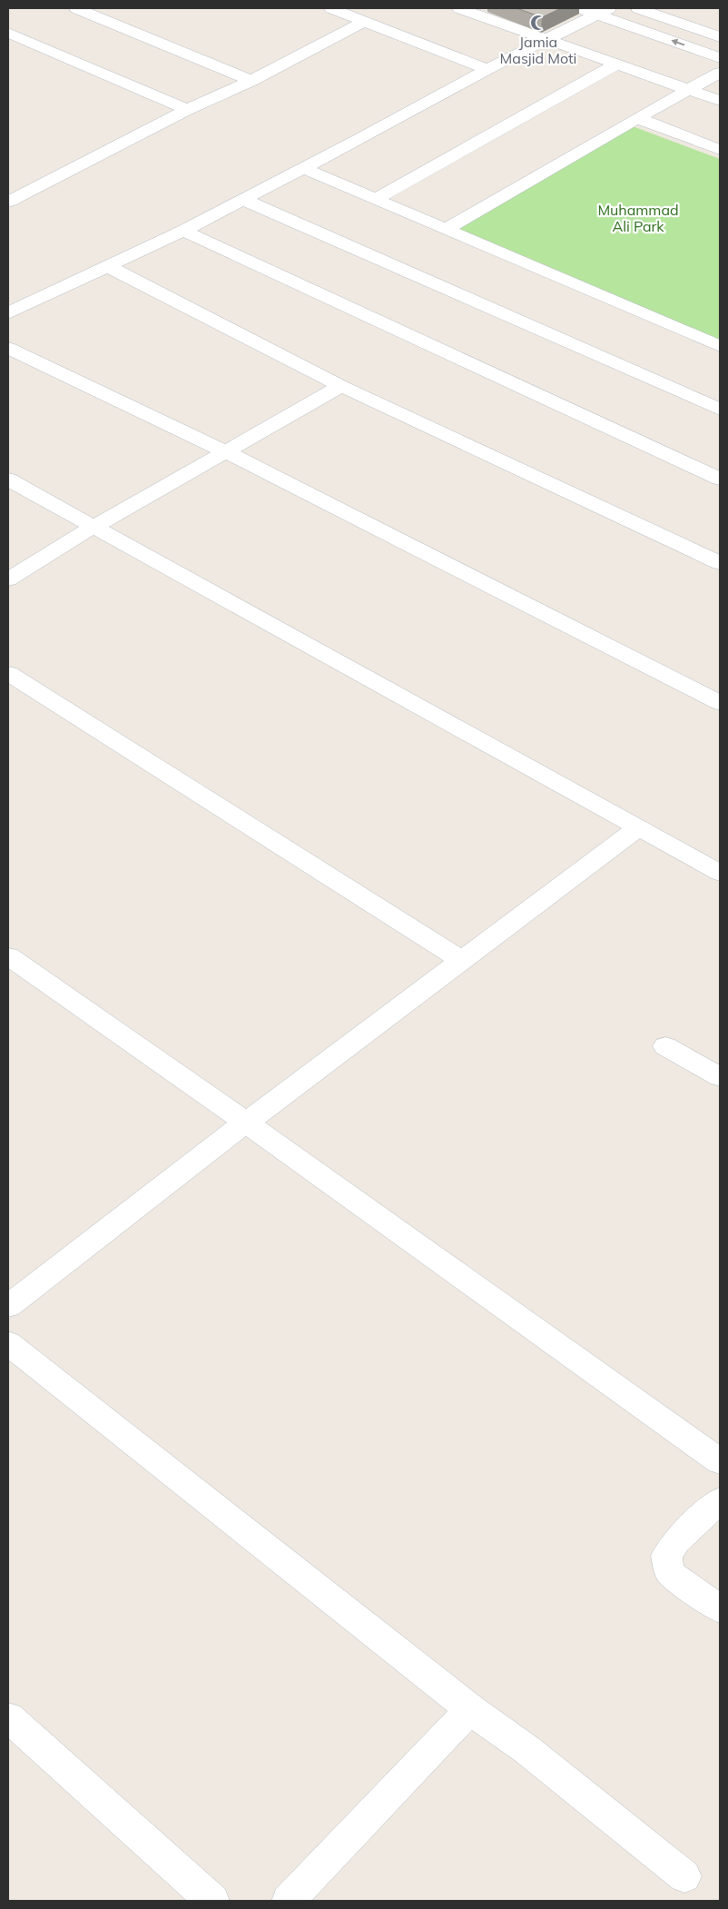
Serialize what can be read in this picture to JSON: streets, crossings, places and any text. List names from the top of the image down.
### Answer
{
  "parks": ["Muhammad Ali Park"],
  "places": {
    "mosque": ["Jamia Masjid Moti"]
  }
}
